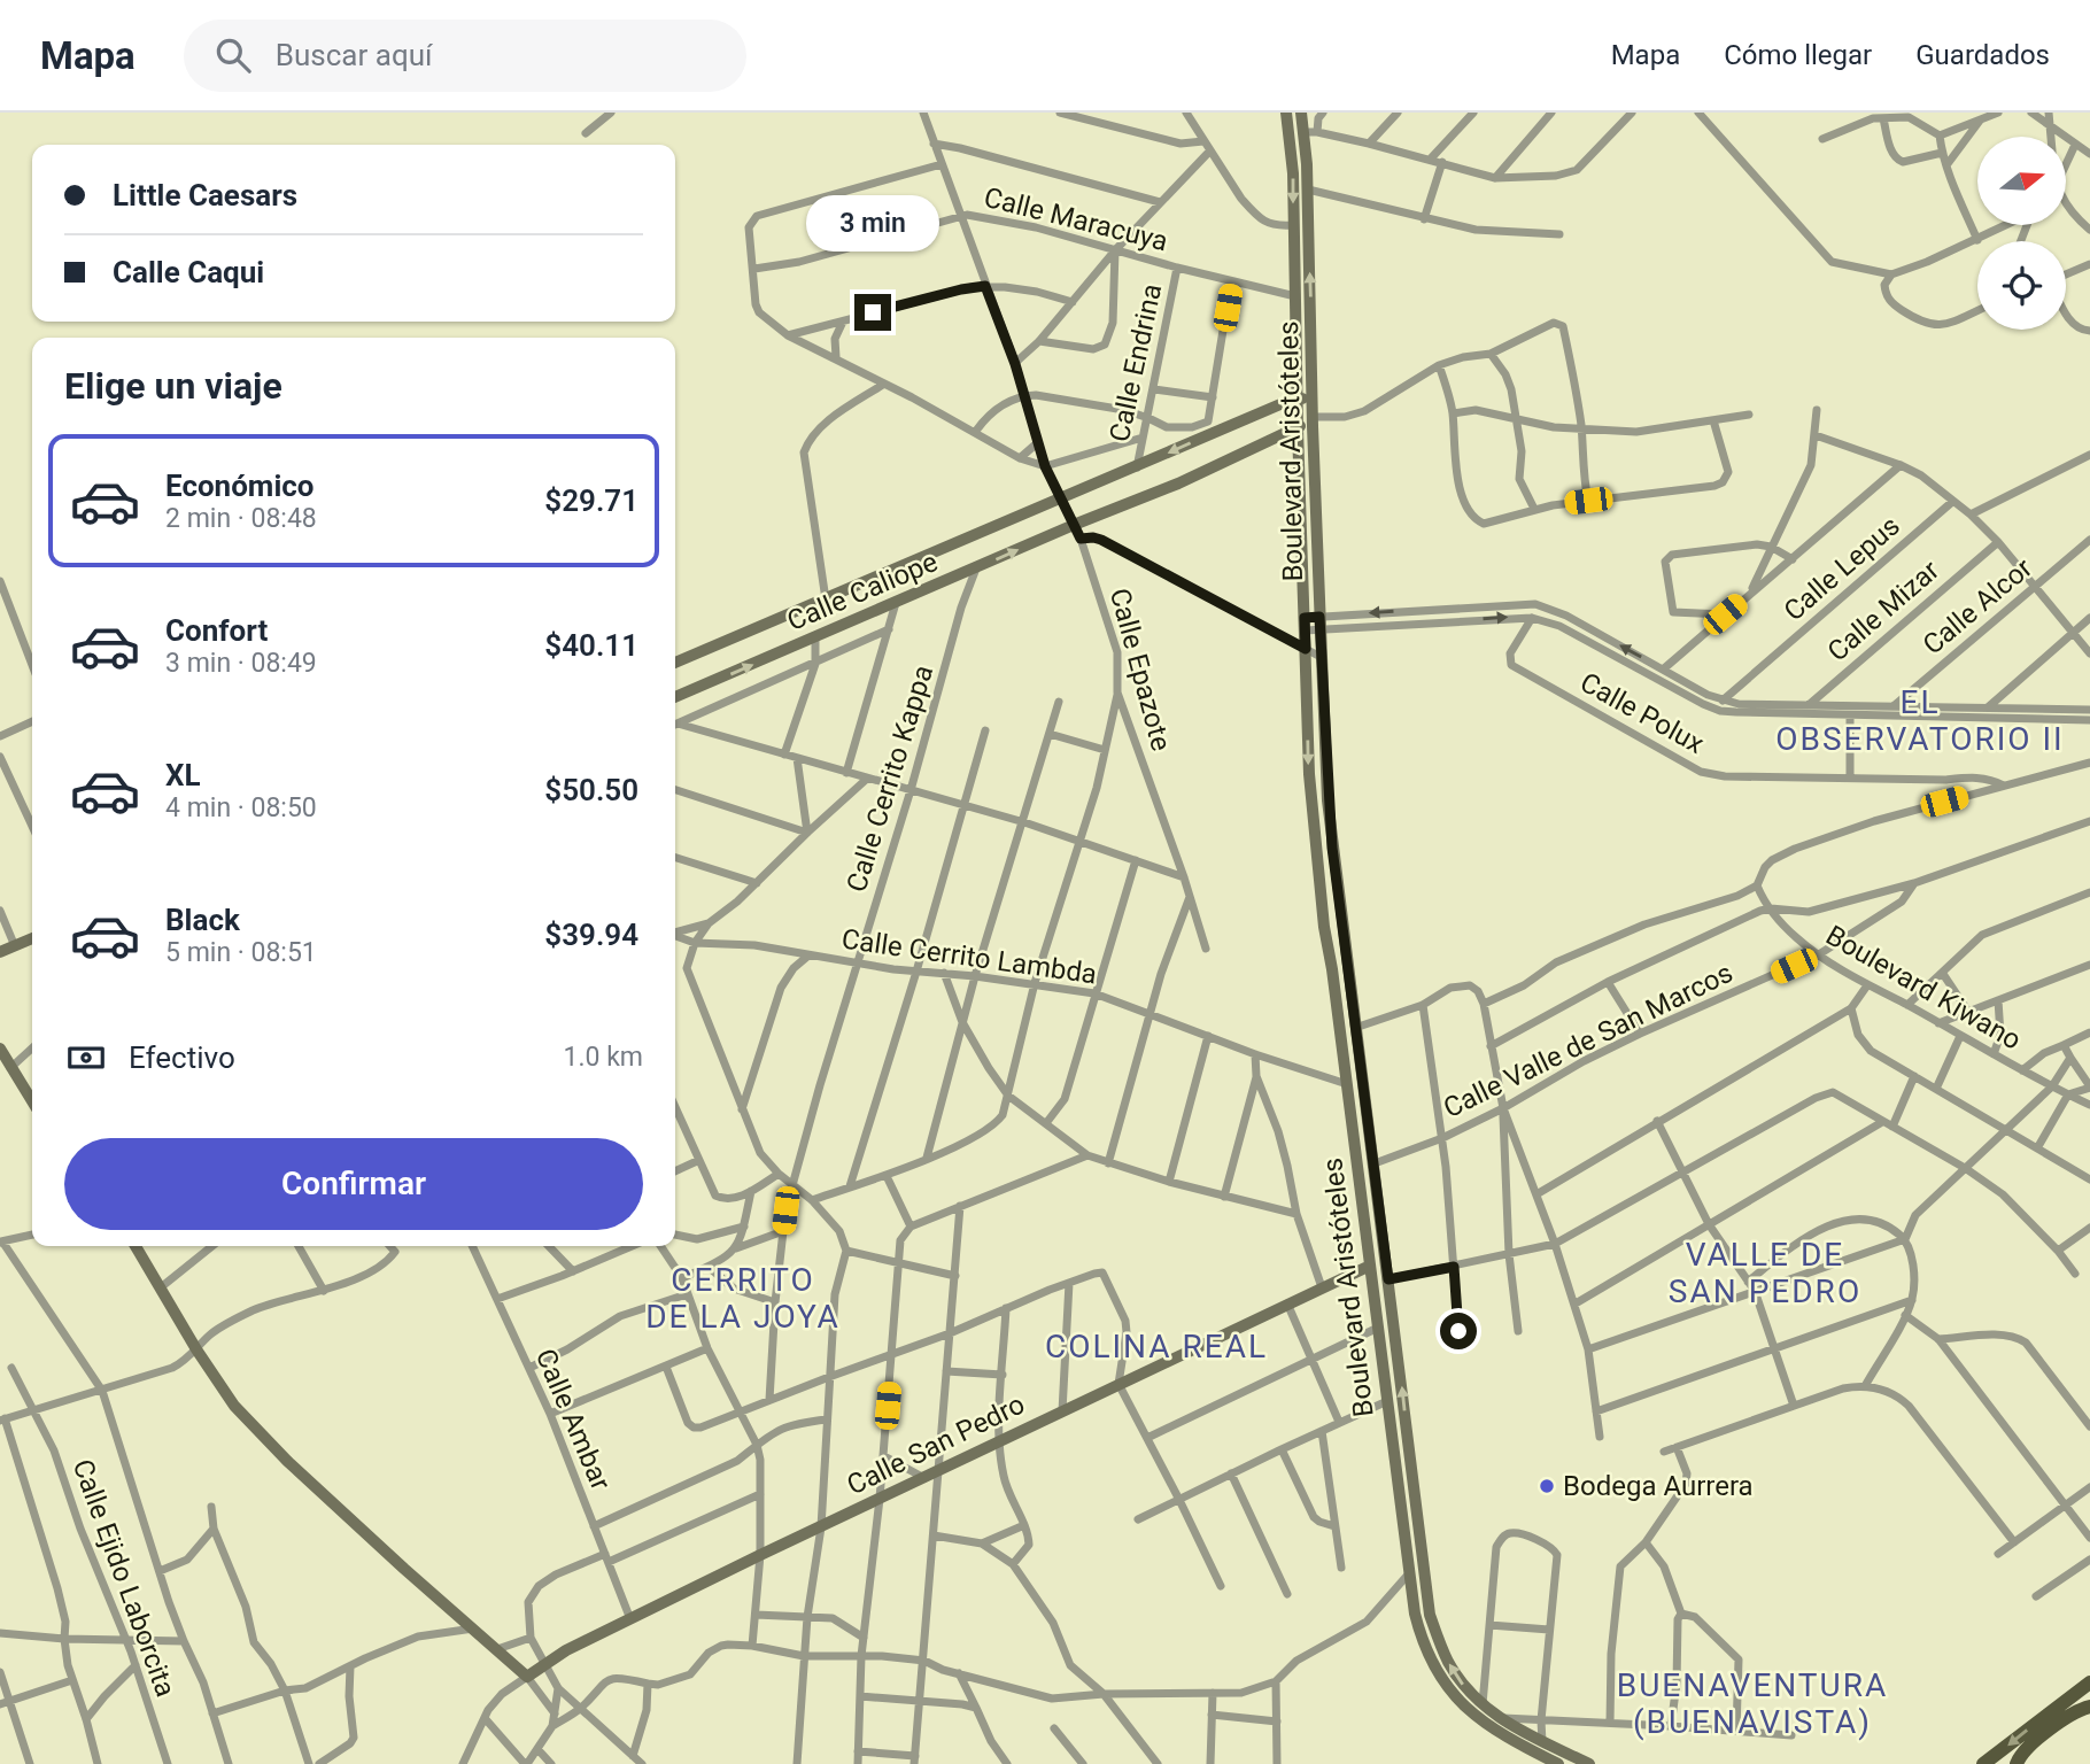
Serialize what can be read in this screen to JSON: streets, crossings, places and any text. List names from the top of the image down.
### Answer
{
  "streets": {
    "street": [
      "Calle Maracuya",
      "Calle Endrina",
      "Boulevard Aristóteles",
      "Calle Lepus",
      "Calle Caliope",
      "Calle Alcor",
      "Calle Mizar",
      "Calle Epazote",
      "Calle Polux",
      "Calle Cerrito Kappa",
      "Calle Cerrito Lambda",
      "Boulevard Kiwano",
      "Calle Valle de San Marcos",
      "Calle Ambar",
      "Calle San Pedro",
      "Calle Ejido Laborcita"
    ]
  },
  "crossings": [
    ["Calle Maracuya", "Calle Endrina"],
    ["Calle Maracuya", "Boulevard Aristóteles"],
    ["Calle Maracuya", "Calle Epazote"],
    ["Calle Endrina", "Calle Caliope"],
    ["Boulevard Aristóteles", "Calle Caliope"],
    ["Boulevard Aristóteles", "Calle Cerrito Lambda"],
    ["Boulevard Aristóteles", "Calle Valle de San Marcos"],
    ["Boulevard Aristóteles", "Calle San Pedro"],
    ["Calle Caliope", "Calle Epazote"],
    ["Calle Caliope", "Calle Cerrito Kappa"],
    ["Calle Cerrito Kappa", "Calle Cerrito Lambda"],
    ["Boulevard Kiwano", "Calle Valle de San Marcos"],
    ["Calle Ambar", "Calle San Pedro"]
  ],
  "districts": [
    "EL OBSERVATORIO II",
    "VALLE DE SAN PEDRO",
    "CERRITO DE LA JOYA",
    "COLINA REAL",
    "BUENAVENTURA (BUENAVISTA)"
  ],
  "places": ["Bodega Aurrera"],
  "north": "right",
  "page": {
    "header": "Mapa",
    "search": "Buscar aquí",
    "nav": ["Mapa", "Cómo llegar", "Guardados"],
    "banner": ["Little Caesars", "Calle Caqui"],
    "bubble": "3 min",
    "heading": "Elige un viaje",
    "list": [
      {
        "name": "Económico",
        "note": "2 min · 08:48",
        "value": "$29.71"
      },
      {
        "name": "Confort",
        "note": "3 min · 08:49",
        "value": "$40.11"
      },
      {
        "name": "XL",
        "note": "4 min · 08:50",
        "value": "$50.50"
      },
      {
        "name": "Black",
        "note": "5 min · 08:51",
        "value": "$39.94"
      }
    ],
    "pay": ["Efectivo", "1.0 km"],
    "buttons": "Confirmar"
  }
}
